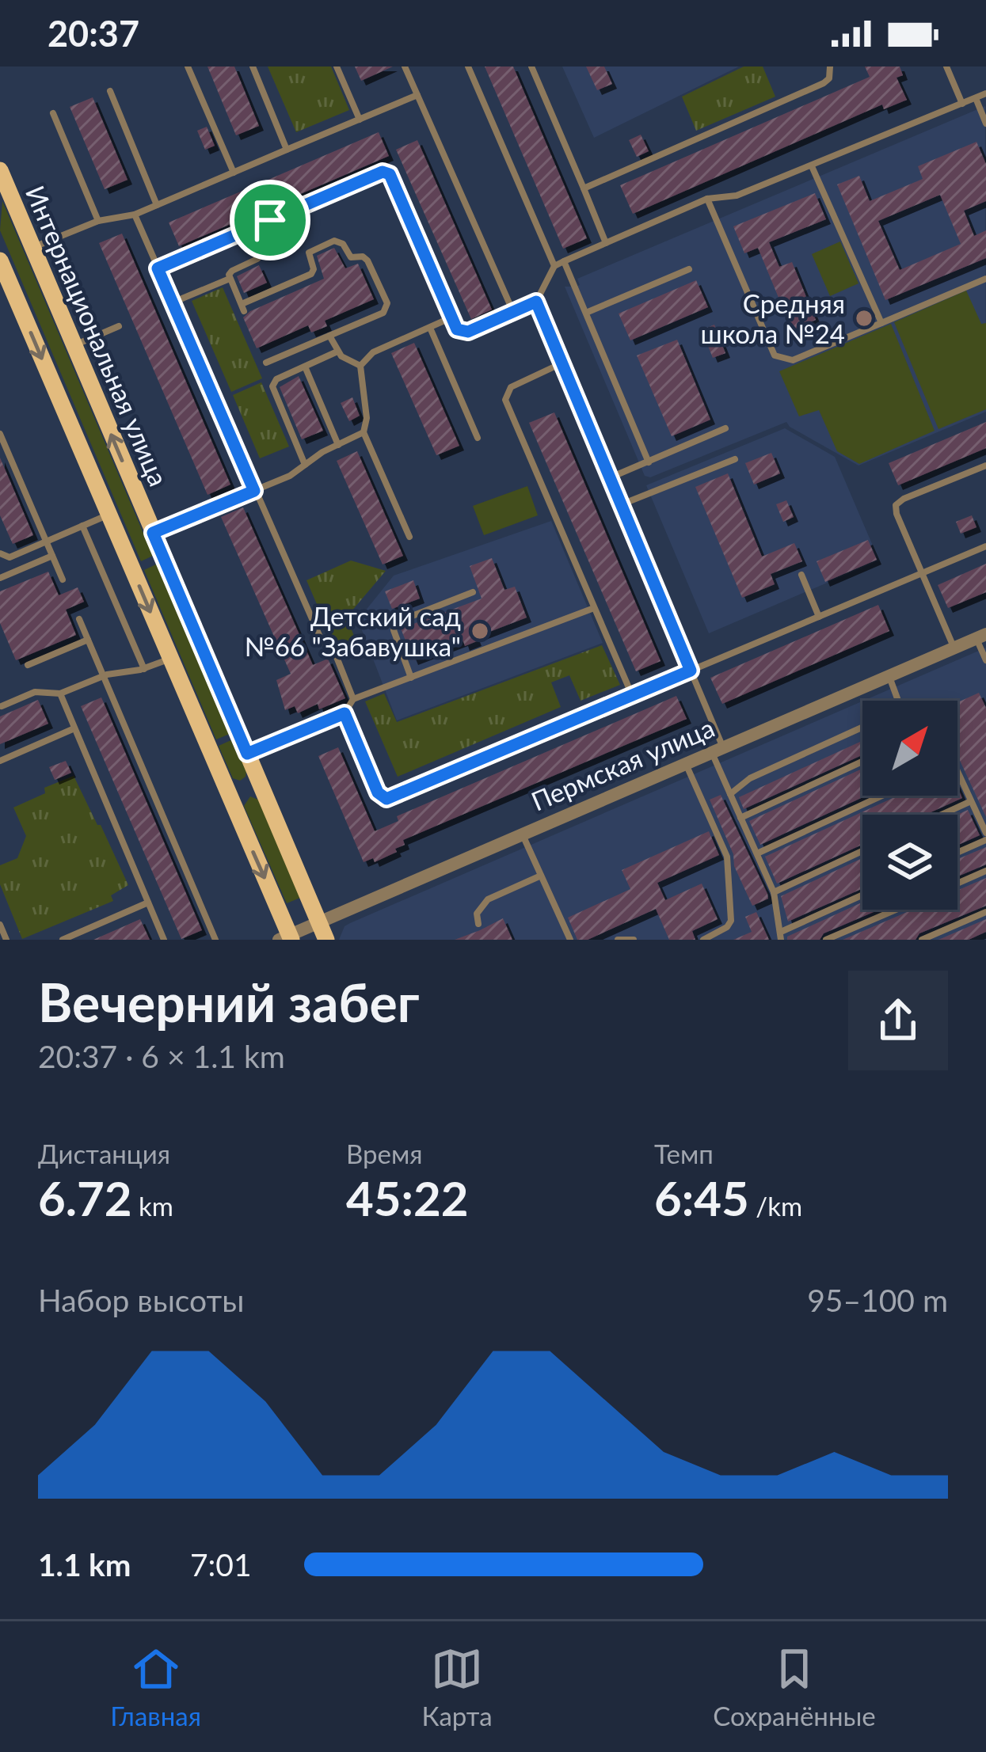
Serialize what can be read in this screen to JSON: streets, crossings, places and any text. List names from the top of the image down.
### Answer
{
  "streets": {
    "main road": ["Интернациональная улица"],
    "street": ["Пермская улица"]
  },
  "crossings": [
    ["Интернациональная улица", "Пермская улица"]
  ],
  "places": ["Средняя школа №24", "Детский сад №66 \"Забавушка\""],
  "north": "top right",
  "page": {
    "status": "20:37",
    "heading": ["Вечерний забег", "20:37 · 6 × 1.1 km"],
    "stats": [
      ["Дистанция", "6.72 km"],
      ["Время", "45:22"],
      ["Темп", "6:45 /km"]
    ],
    "chart": ["Набор высоты", "95–100 m"],
    "list": [
      {
        "name": "1.1 km",
        "note": "7:01"
      }
    ],
    "tabs": ["Главная", "Карта", "Сохранённые"]
  }
}
